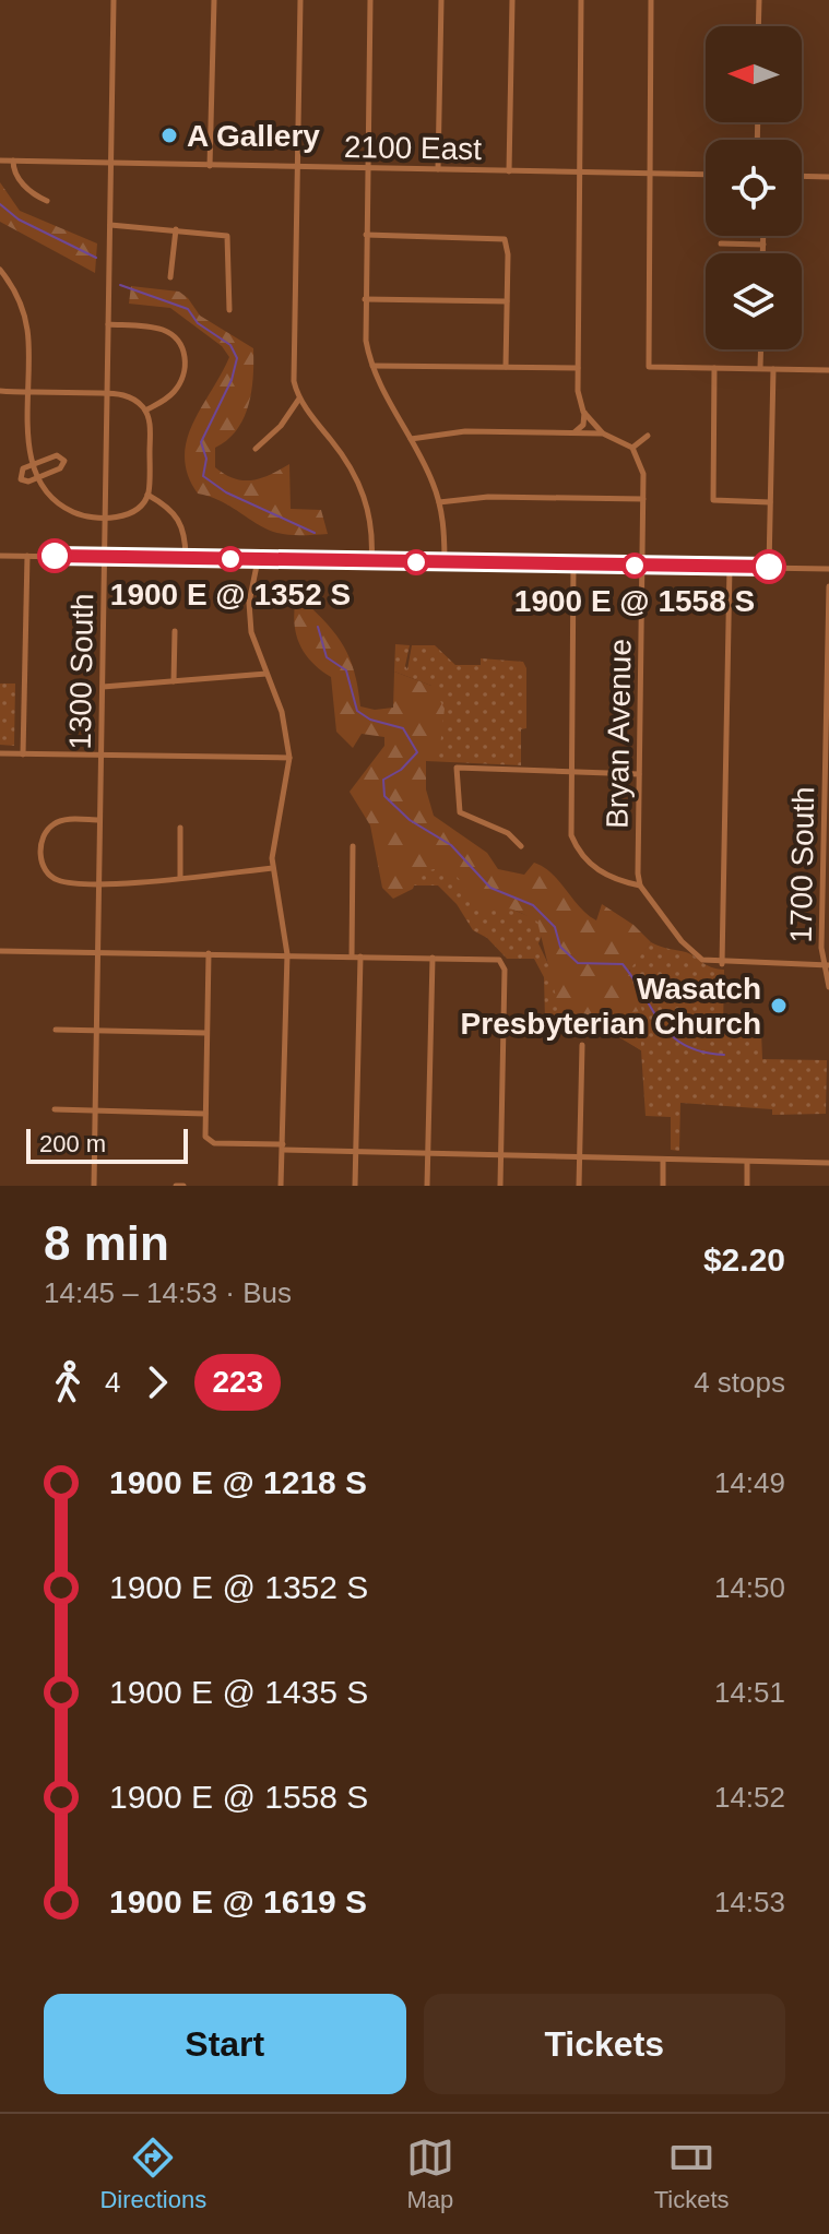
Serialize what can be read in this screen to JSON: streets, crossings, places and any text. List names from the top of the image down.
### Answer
{
  "streets": {
    "street": [
      "2100 East",
      "1300 South",
      "Bryan Avenue",
      "1700 South"
    ]
  },
  "crossings": [
    ["2100 East", "1300 South"]
  ],
  "places": [
    "A Gallery",
    "1900 E @ 1352 S",
    "1900 E @ 1558 S",
    "Wasatch Presbyterian Church"
  ],
  "lines": ["bus line 223"],
  "scale_bar": "200 m",
  "north": "left",
  "page": {
    "scale": "200 m",
    "heading": ["8 min", "14:45 – 14:53 · Bus", "$2.20"],
    "legs": ["4", "223", "4 stops"],
    "list": [
      {
        "name": "1900 E @ 1218 S",
        "value": "14:49"
      },
      {
        "name": "1900 E @ 1352 S",
        "value": "14:50"
      },
      {
        "name": "1900 E @ 1435 S",
        "value": "14:51"
      },
      {
        "name": "1900 E @ 1558 S",
        "value": "14:52"
      },
      {
        "name": "1900 E @ 1619 S",
        "value": "14:53"
      }
    ],
    "buttons": ["Start", "Tickets"],
    "tabs": ["Directions", "Map", "Tickets"]
  }
}
